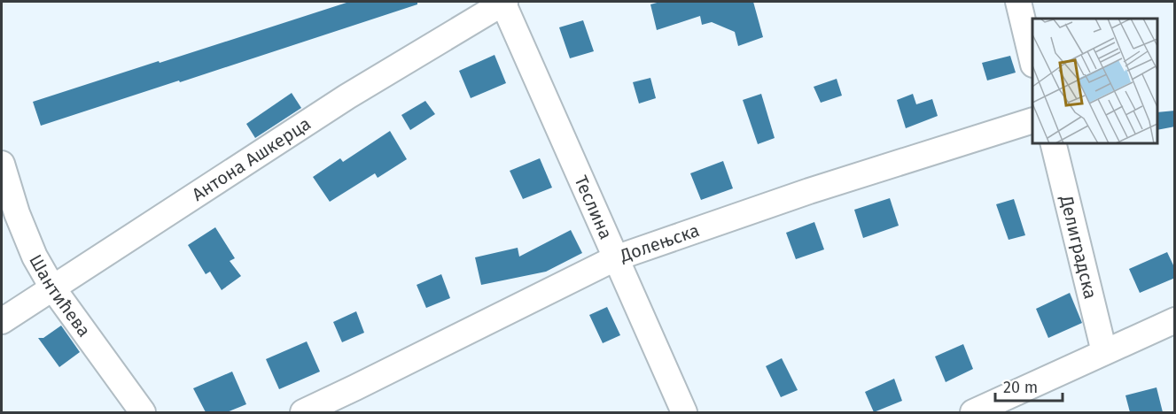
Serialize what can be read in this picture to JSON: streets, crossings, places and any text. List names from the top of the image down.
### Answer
{
  "streets": {
    "street": [
      "Антона Ашкерца",
      "Теслина",
      "Долењска",
      "Делиградска",
      "Шантићева"
    ]
  },
  "crossings": [
    ["Антона Ашкерца", "Теслина"],
    ["Антона Ашкерца", "Шантићева"],
    ["Теслина", "Долењска"]
  ],
  "scale_bar": "20 m"
}
